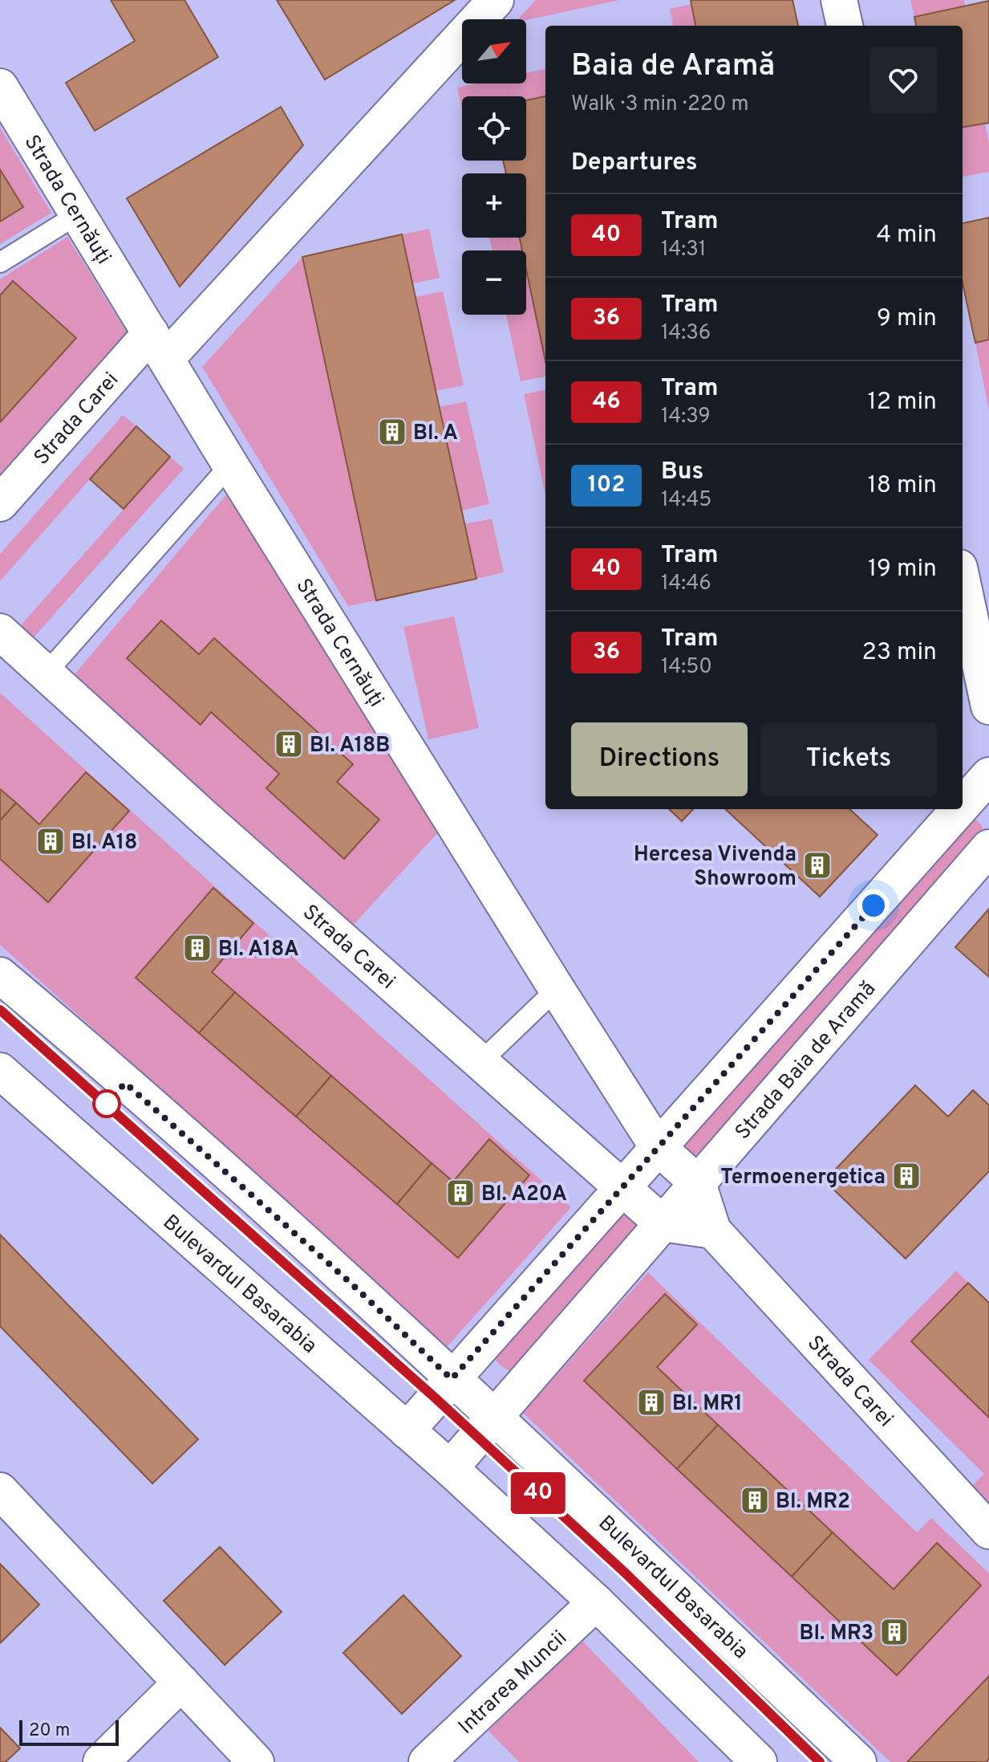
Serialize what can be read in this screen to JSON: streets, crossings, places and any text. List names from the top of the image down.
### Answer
{
  "streets": {
    "street": [
      "Strada Cernăuți",
      "Strada Carei",
      "Strada Baia de Aramă",
      "Bulevardul Basarabia",
      "Intrarea Muncii"
    ]
  },
  "crossings": [
    ["Strada Cernăuți", "Strada Carei"],
    ["Strada Cernăuți", "Strada Baia de Aramă"],
    ["Strada Carei", "Strada Baia de Aramă"],
    ["Strada Baia de Aramă", "Bulevardul Basarabia"],
    ["Bulevardul Basarabia", "Intrarea Muncii"]
  ],
  "places": {
    "building": [
      "Bl. A",
      "Bl. A18B",
      "Bl. A18",
      "Hercesa Vivenda Showroom",
      "Bl. A18A",
      "Termoenergetica",
      "Bl. A20A",
      "Bl. MR1",
      "Bl. MR2",
      "Bl. MR3"
    ]
  },
  "lines": ["tram line 40"],
  "scale_bar": "20 m",
  "north": "top right",
  "page": {
    "on_map": "40",
    "map_buttons": ["+", "−"],
    "heading": [
      ["Baia de Aramă", "Walk · 3 min · 220 m"],
      "Departures"
    ],
    "list": [
      {
        "mark": "40",
        "name": "Tram",
        "note": "14:31",
        "value": "4 min"
      },
      {
        "mark": "36",
        "name": "Tram",
        "note": "14:36",
        "value": "9 min"
      },
      {
        "mark": "46",
        "name": "Tram",
        "note": "14:39",
        "value": "12 min"
      },
      {
        "mark": "102",
        "name": "Bus",
        "note": "14:45",
        "value": "18 min"
      },
      {
        "mark": "40",
        "name": "Tram",
        "note": "14:46",
        "value": "19 min"
      },
      {
        "mark": "36",
        "name": "Tram",
        "note": "14:50",
        "value": "23 min"
      }
    ],
    "buttons": ["Directions", "Tickets"],
    "scale": "20 m"
  }
}
